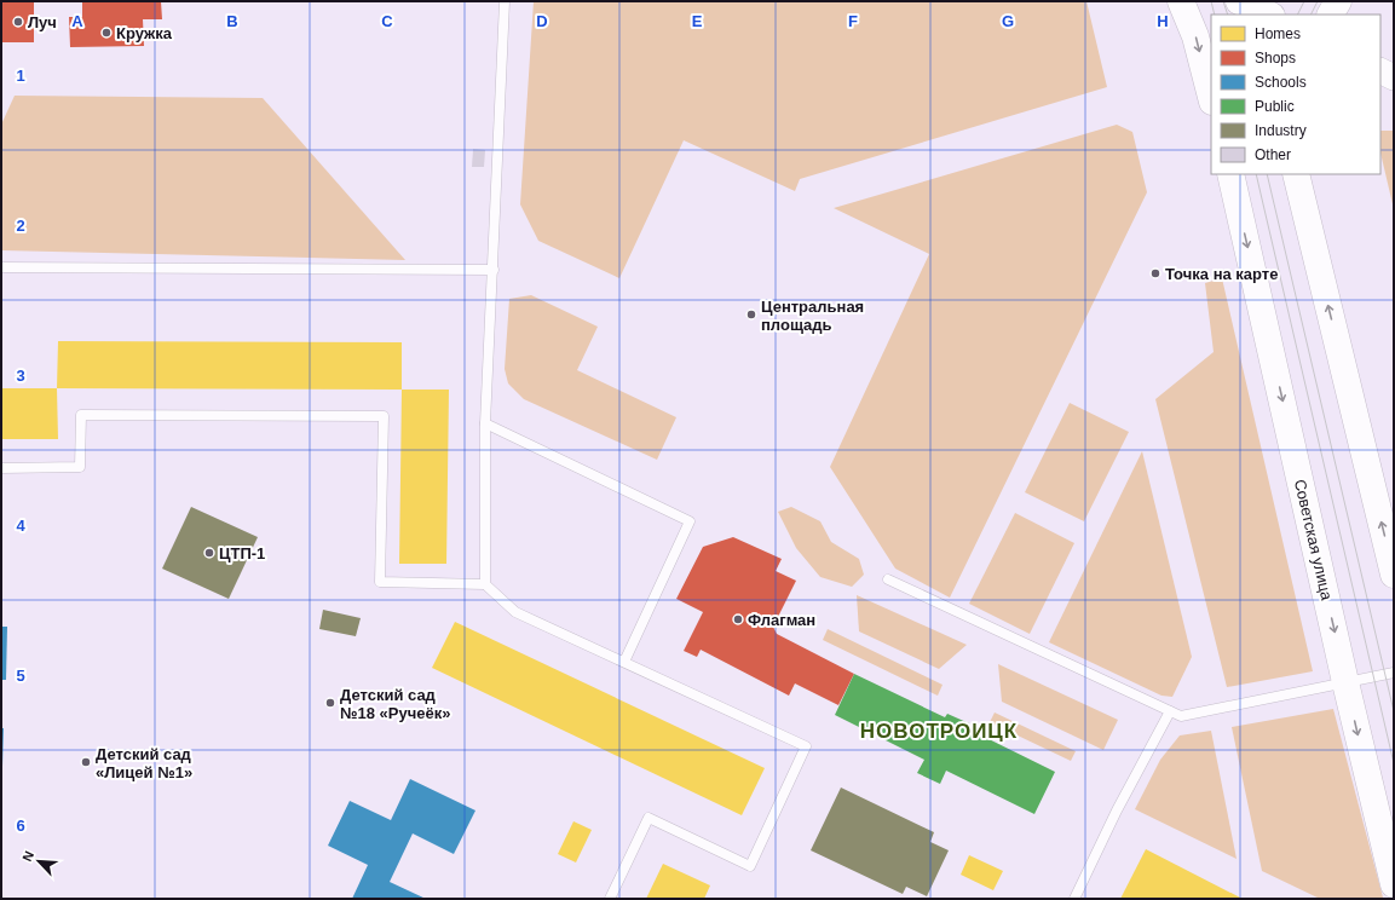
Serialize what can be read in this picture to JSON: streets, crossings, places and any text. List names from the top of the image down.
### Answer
{
  "streets": {
    "main road": ["Советская улица"]
  },
  "districts": ["НОВОТРОИЦК"],
  "places": [
    "Луч",
    "Кружка",
    "Точка на карте",
    "Центральная площадь",
    "ЦТП-1",
    "Флагман",
    "Детский сад №18 «Ручеёк»",
    "Детский сад «Лицей №1»"
  ],
  "legend": [
    "Homes",
    "Shops",
    "Schools",
    "Public",
    "Industry",
    "Other"
  ],
  "north": "top left",
  "grid": {
    "columns": [
      "A",
      "B",
      "C",
      "D",
      "E",
      "F",
      "G",
      "H"
    ],
    "rows": [
      "1",
      "2",
      "3",
      "4",
      "5",
      "6"
    ]
  }
}
